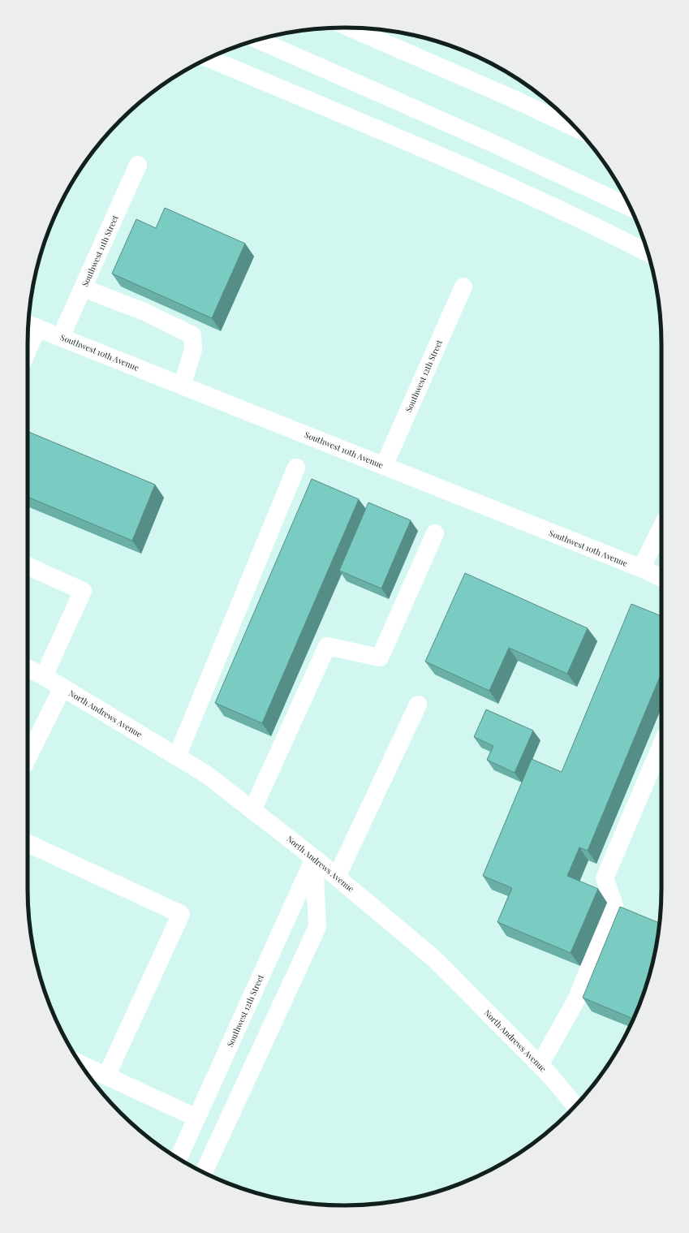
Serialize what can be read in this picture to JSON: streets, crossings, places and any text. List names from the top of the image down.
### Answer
{
  "streets": {
    "main road": [
      "Southwest 11th Street",
      "Southwest 10th Avenue",
      "Southwest 12th Street",
      "North Andrews Avenue"
    ]
  },
  "crossings": [
    ["Southwest 11th Street", "Southwest 10th Avenue"],
    ["Southwest 10th Avenue", "Southwest 12th Street"],
    ["Southwest 12th Street", "North Andrews Avenue"]
  ]
}
